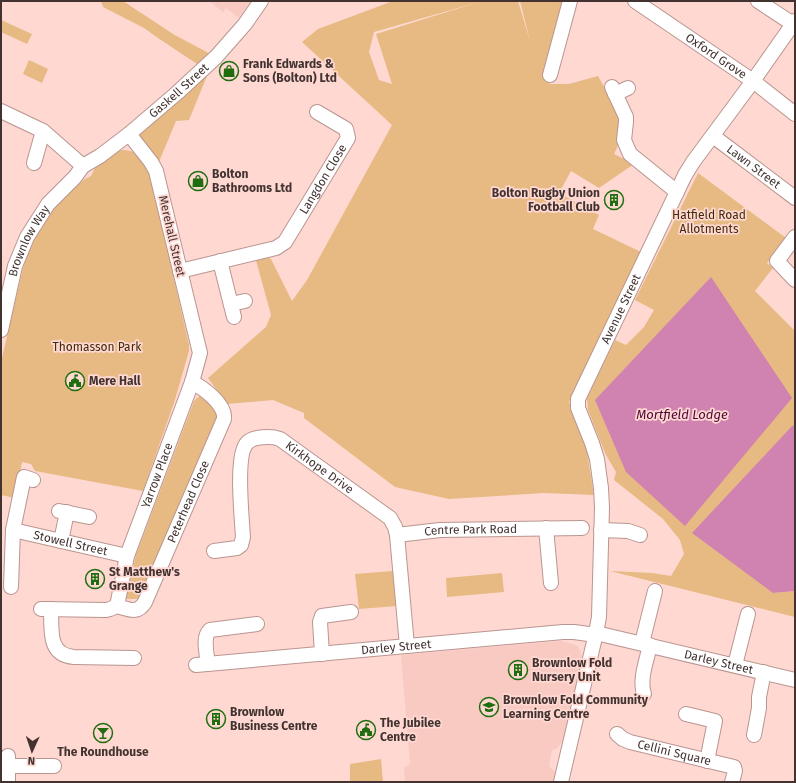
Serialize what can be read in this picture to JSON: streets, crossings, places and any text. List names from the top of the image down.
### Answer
{
  "streets": {
    "street": [
      "Oxford Grove",
      "Gaskell Street",
      "Lawn Street",
      "Langdon Close",
      "Merehall Street",
      "Brownlow Way",
      "Avenue Street",
      "Kirkhope Drive",
      "Yarrow Place",
      "Peterhead Close",
      "Centre Park Road",
      "Stowell Street",
      "Darley Street",
      "Cellini Square"
    ]
  },
  "crossings": [
    ["Oxford Grove", "Avenue Street"],
    ["Gaskell Street", "Merehall Street"],
    ["Gaskell Street", "Brownlow Way"],
    ["Lawn Street", "Avenue Street"],
    ["Langdon Close", "Merehall Street"],
    ["Merehall Street", "Yarrow Place"],
    ["Avenue Street", "Darley Street"],
    ["Kirkhope Drive", "Centre Park Road"],
    ["Kirkhope Drive", "Darley Street"],
    ["Yarrow Place", "Peterhead Close"],
    ["Yarrow Place", "Stowell Street"]
  ],
  "water": ["Mortfield Lodge"],
  "parks": ["Hatfield Road Allotments", "Thomasson Park"],
  "places": {
    "shop": ["Frank Edwards & Sons (Bolton) Ltd", "Bolton Bathrooms Ltd"],
    "building": [
      "Bolton Rugby Union Football Club",
      "St Matthew's Grange",
      "Brownlow Fold Nursery Unit",
      "Brownlow Business Centre"
    ],
    "public building": ["Mere Hall", "The Jubilee Centre"],
    "school or university": ["Brownlow Fold Community Learning Centre"],
    "bar": ["The Roundhouse"]
  },
  "north": "bottom"
}
